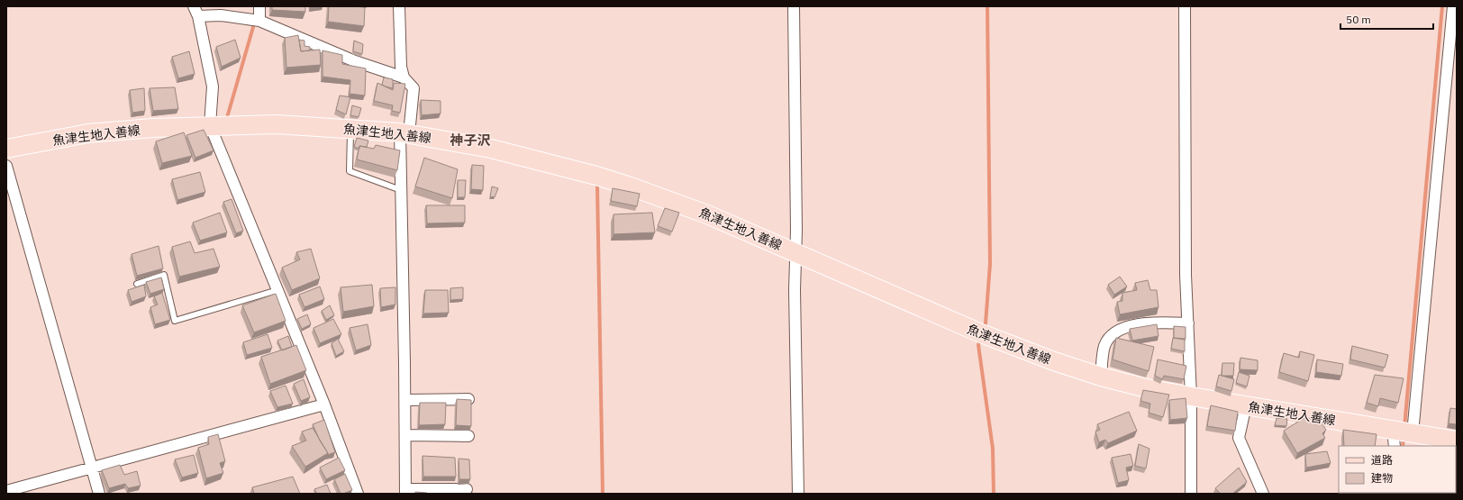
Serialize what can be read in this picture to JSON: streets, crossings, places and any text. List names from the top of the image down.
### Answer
{
  "streets": {
    "main road": ["魚津生地入善線"]
  },
  "districts": ["神子沢"],
  "legend": ["道路", "建物"],
  "scale_bar": "50 m"
}
